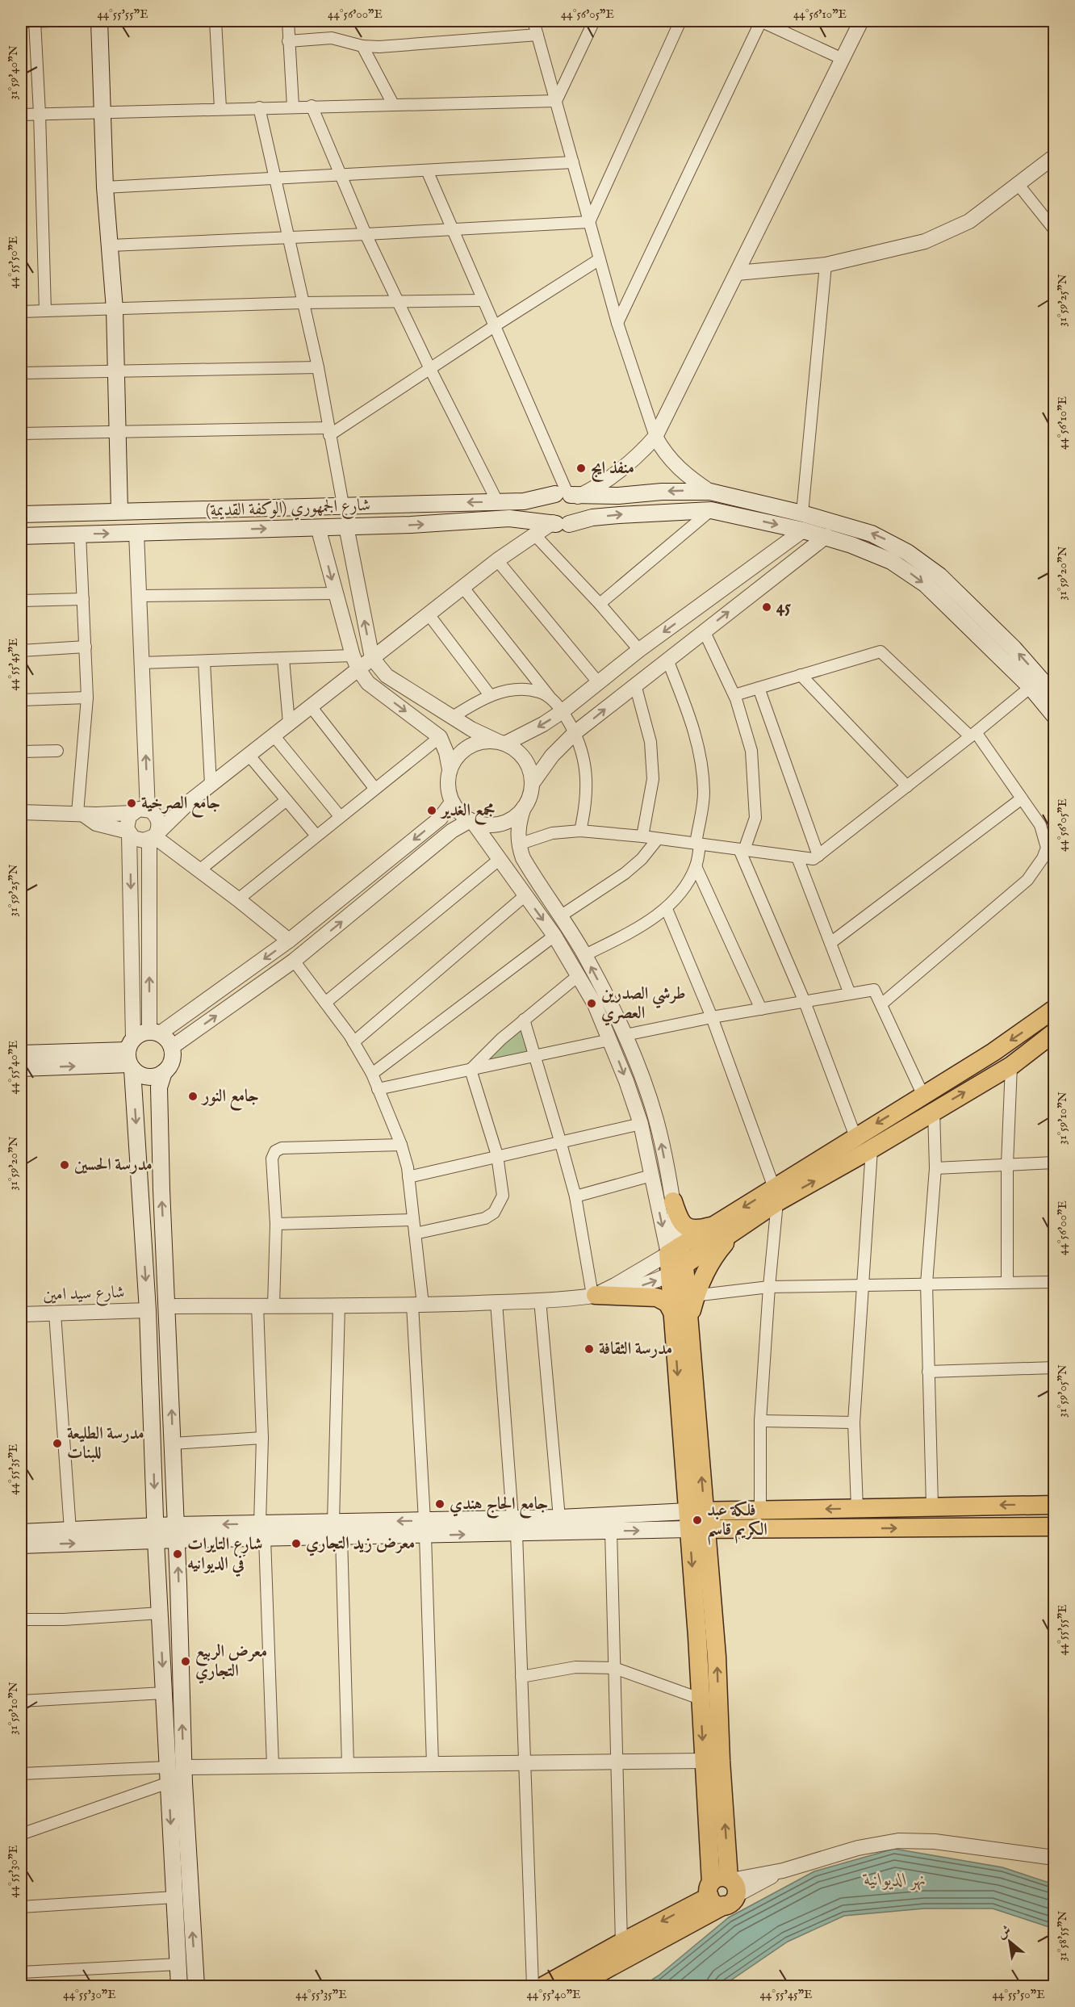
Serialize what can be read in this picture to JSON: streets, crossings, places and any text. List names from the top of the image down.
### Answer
{
  "streets": {
    "main road": ["شارع الجمهوري (الوكفة القديمة)"],
    "street": ["شارع سيد امين"]
  },
  "water": ["نهر الديوانية"],
  "places": [
    "منفذ ايج",
    "45",
    "جامع الصرخية",
    "مجمع الغدير",
    "طرشي الصدرين العصري",
    "جامع النور",
    "مدرسة الحسين",
    "مدرسة الثقافة",
    "مدرسة الطليعة للبنات",
    "جامع الحاج هندي",
    "فلكة عبد الكريم قاسم",
    "معرض زيد التجاري",
    "شارع التايرات في الديوانيه",
    "معرض الربيع التجاري"
  ],
  "north": "top left",
  "coordinates": [
    "44°55'55\"E",
    "44°56'00\"E",
    "44°56'05\"E",
    "44°56'10\"E",
    "31°59'40\"N",
    "44°55'50\"E",
    "31°59'25\"N",
    "31°59'20\"N",
    "44°55'45\"E",
    "44°55'40\"E",
    "31°59'10\"N",
    "31°59'05\"N",
    "44°55'35\"E",
    "44°55'30\"E",
    "31°58'55\"N"
  ]
}
